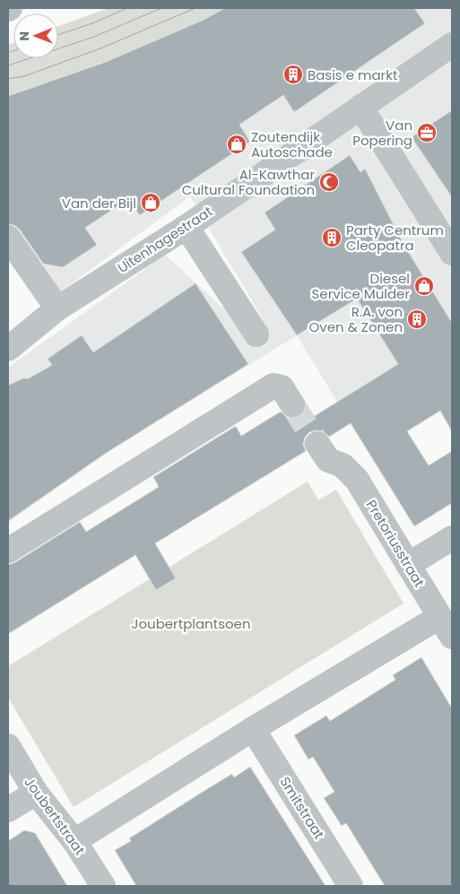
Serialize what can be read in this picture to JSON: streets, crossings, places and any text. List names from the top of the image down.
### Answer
{
  "streets": {
    "street": [
      "Uitenhagestraat",
      "Pretoriusstraat",
      "Smitstraat",
      "Joubertstraat"
    ]
  },
  "parks": ["Joubertplantsoen"],
  "places": {
    "building": ["Basis e markt", "Party Centrum Cleopatra", "R.A. von Oven & Zonen"],
    "office": ["Van Popering"],
    "shop": ["Zoutendijk Autoschade", "Van der Bijl", "Diesel Service Mulder"],
    "mosque": ["Al-Kawthar Cultural Foundation"]
  },
  "north": "left"
}
